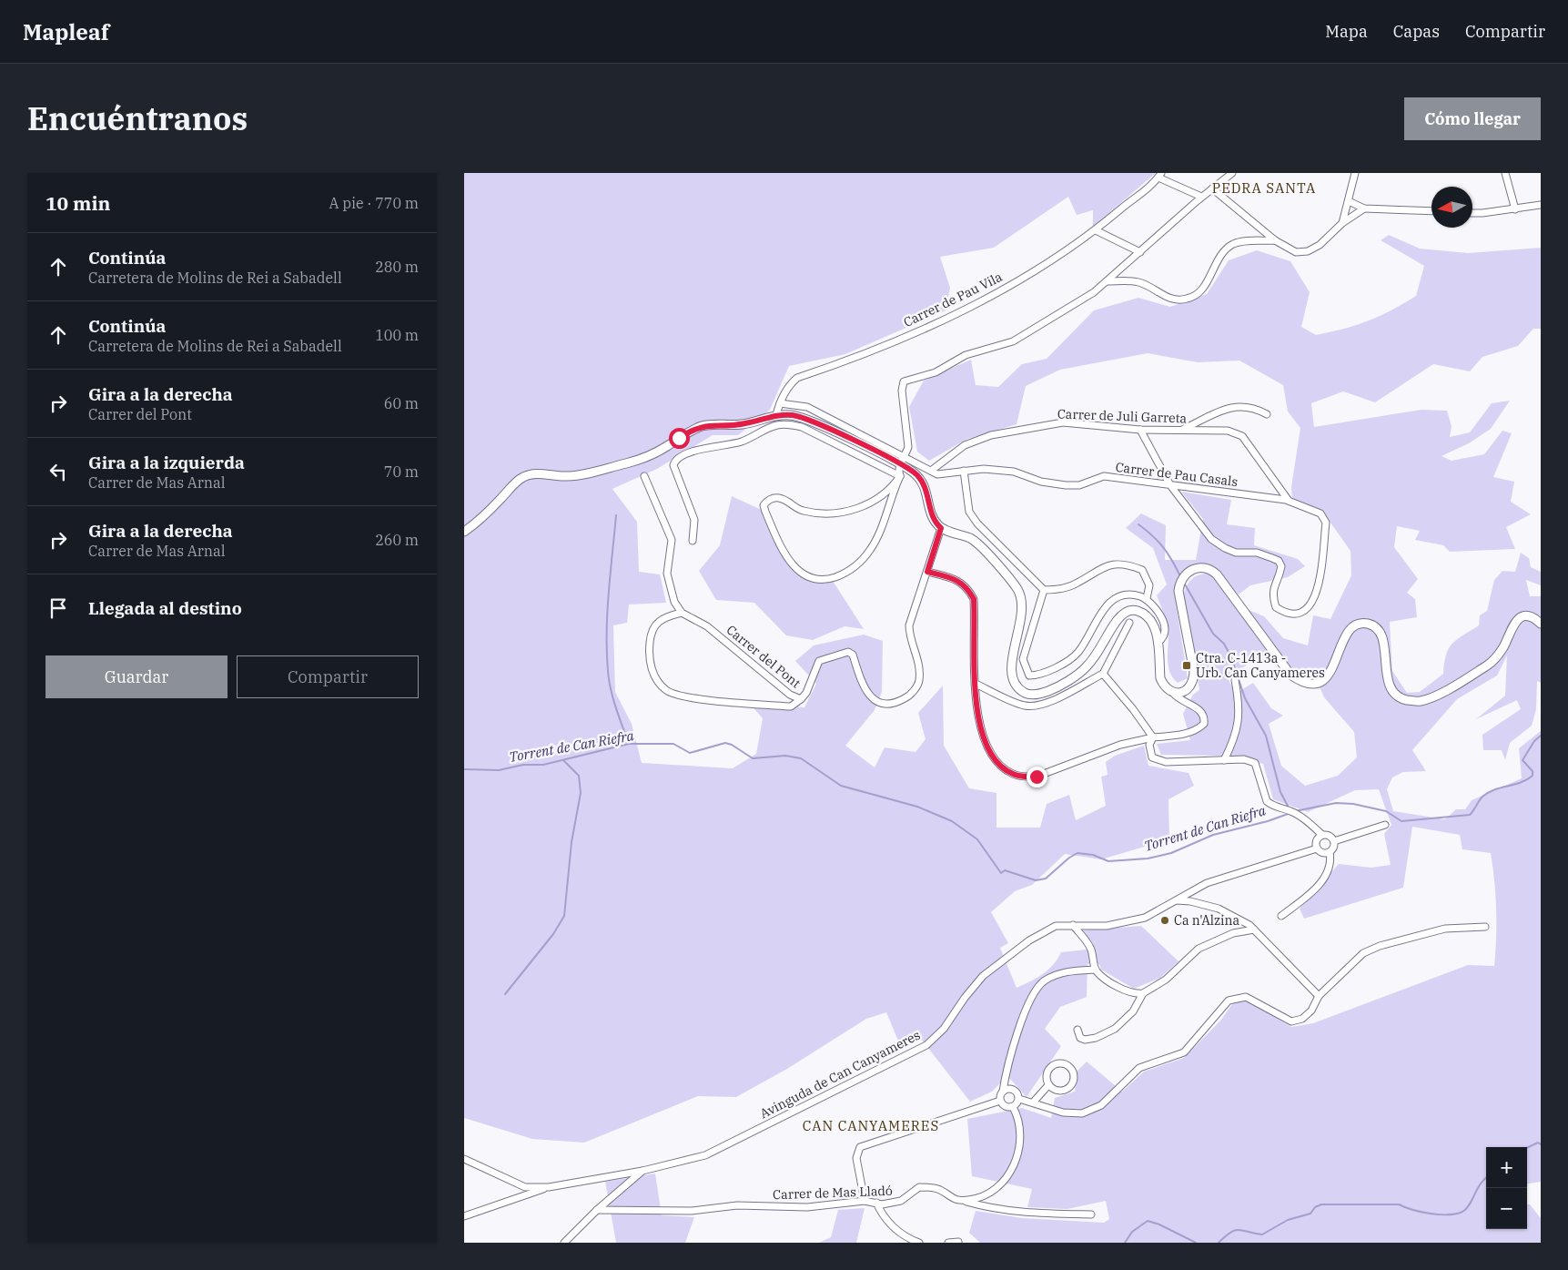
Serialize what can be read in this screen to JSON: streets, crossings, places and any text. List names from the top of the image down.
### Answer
{
  "streets": {
    "street": [
      "Carrer de Pau Vila",
      "Carrer de Juli Garreta",
      "Carrer de Pau Casals",
      "Carrer del Pont",
      "Avinguda de Can Canyameres",
      "Carrer de Mas Lladó"
    ]
  },
  "crossings": [
    ["Carrer de Pau Vila", "Carrer de Pau Casals"],
    ["Carrer de Juli Garreta", "Carrer de Pau Casals"]
  ],
  "districts": ["PEDRA SANTA", "CAN CANYAMERES"],
  "water": ["Torrent de Can Riefra"],
  "places": {
    "transit": ["Ctra. C-1413a - Urb. Can Canyameres"],
    "other": ["Ca n'Alzina"]
  },
  "north": "left",
  "page": {
    "header": "Mapleaf",
    "nav": ["Mapa", "Capas", "Compartir"],
    "title": "Encuéntranos",
    "buttons": [
      "Cómo llegar",
      ["Guardar", "Compartir"]
    ],
    "heading": ["10 min", "A pie · 770 m"],
    "list": [
      ["Continúa", "Carretera de Molins de Rei a Sabadell", "280 m"],
      ["Continúa", "Carretera de Molins de Rei a Sabadell", "100 m"],
      ["Gira a la derecha", "Carrer del Pont", "60 m"],
      ["Gira a la izquierda", "Carrer de Mas Arnal", "70 m"],
      ["Gira a la derecha", "Carrer de Mas Arnal", "260 m"],
      "Llegada al destino"
    ],
    "map_buttons": ["+", "−"]
  }
}
